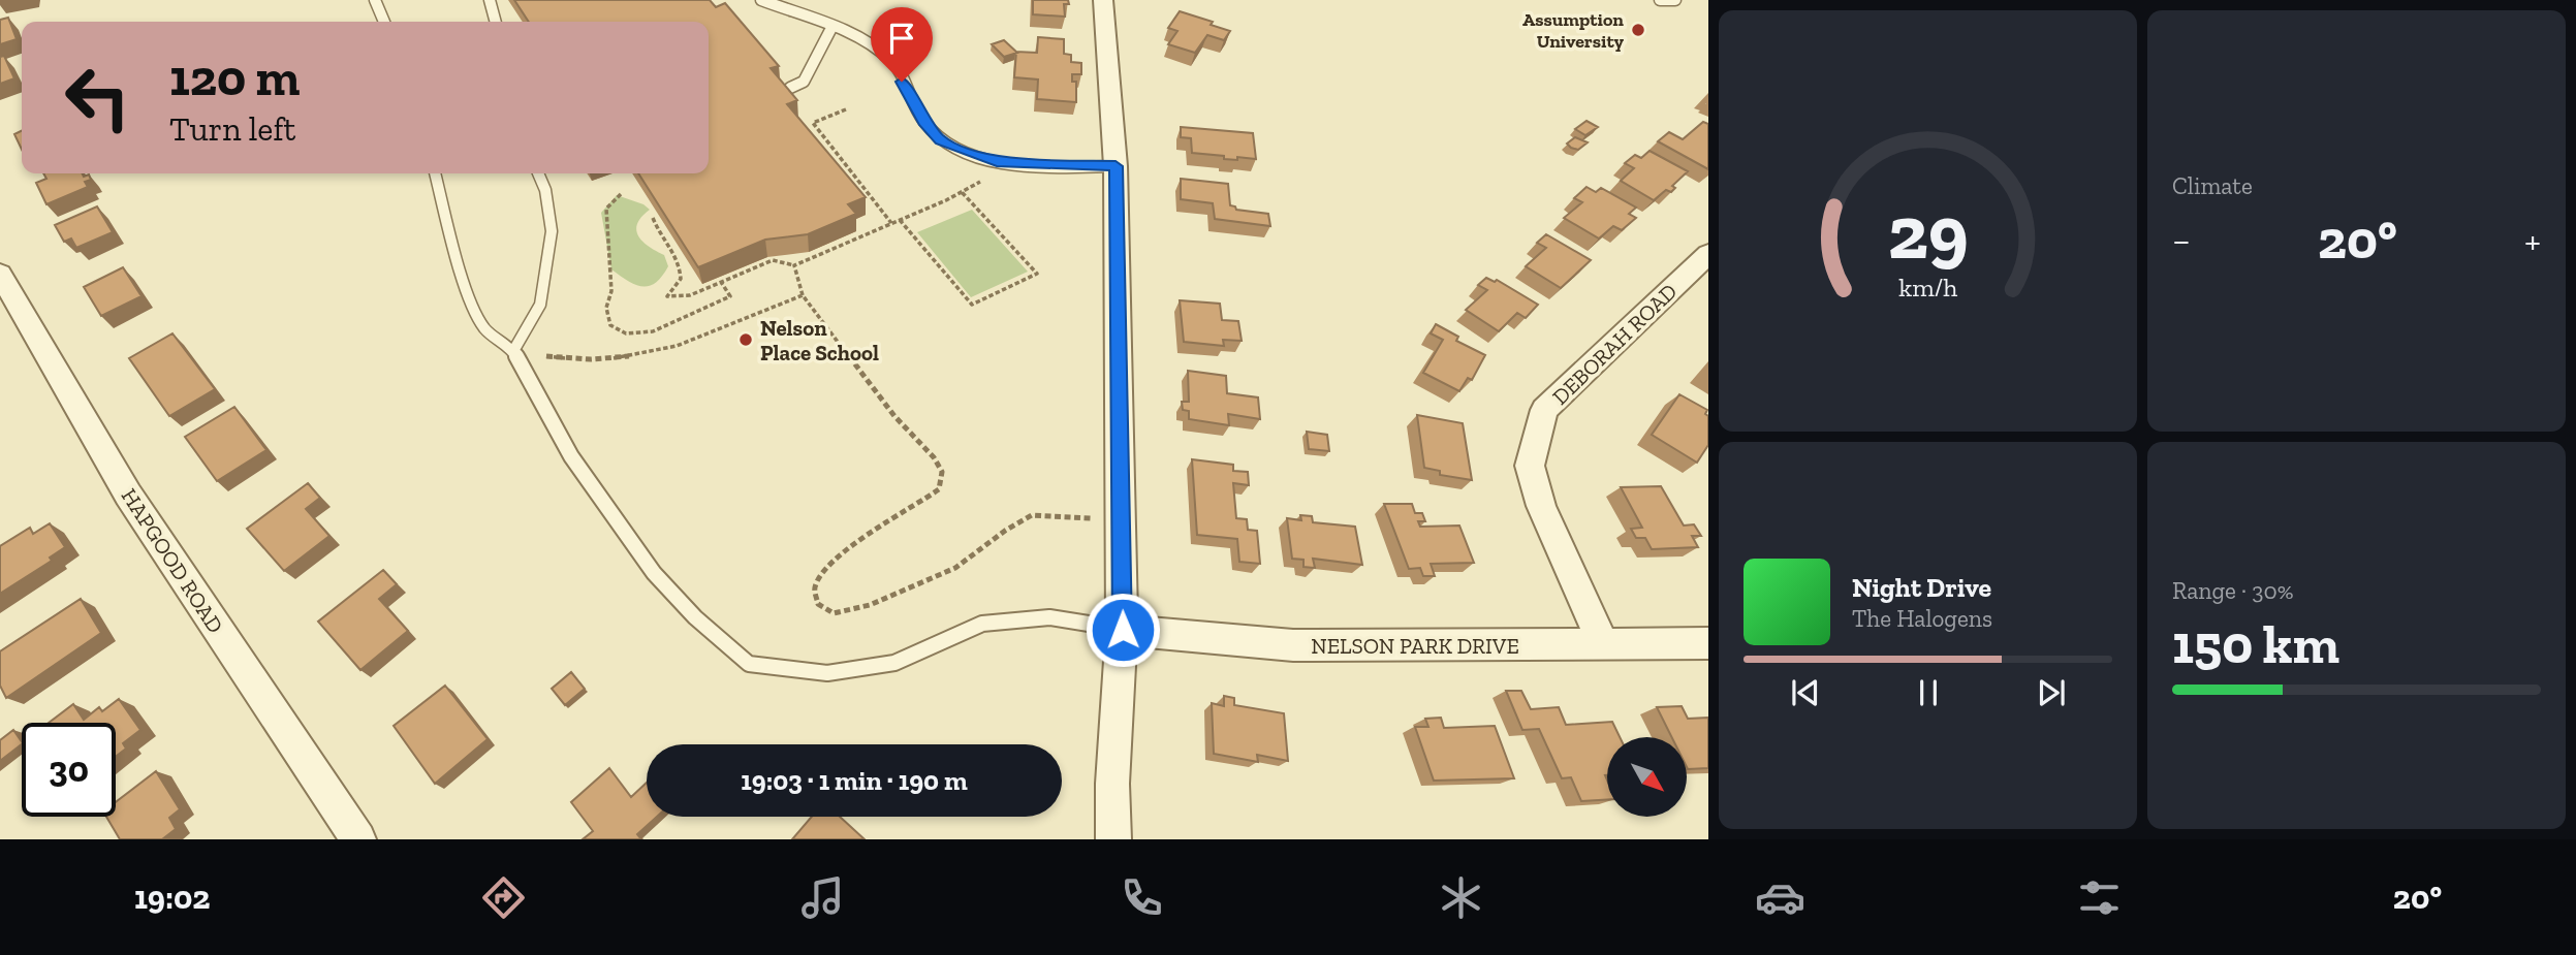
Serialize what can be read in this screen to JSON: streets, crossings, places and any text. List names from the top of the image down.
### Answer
{
  "streets": {
    "street": ["DEBORAH ROAD", "HAPGOOD ROAD", "NELSON PARK DRIVE"]
  },
  "crossings": [
    ["DEBORAH ROAD", "NELSON PARK DRIVE"]
  ],
  "places": ["Assumption University", "Nelson Place School"],
  "north": "bottom right",
  "page": {
    "tile": [
      "Climate",
      ["Range · 30%", "150 km"]
    ],
    "turn": ["120 m", "Turn left"],
    "heat": ["−", "20°", "+"],
    "song": ["Night Drive", "The Halogens"],
    "limit": "30",
    "trip": "19:03 · 1 min · 190 m",
    "tabs": ["19:02", "20°"],
    "gauge": ["29", "km/h"]
  }
}
